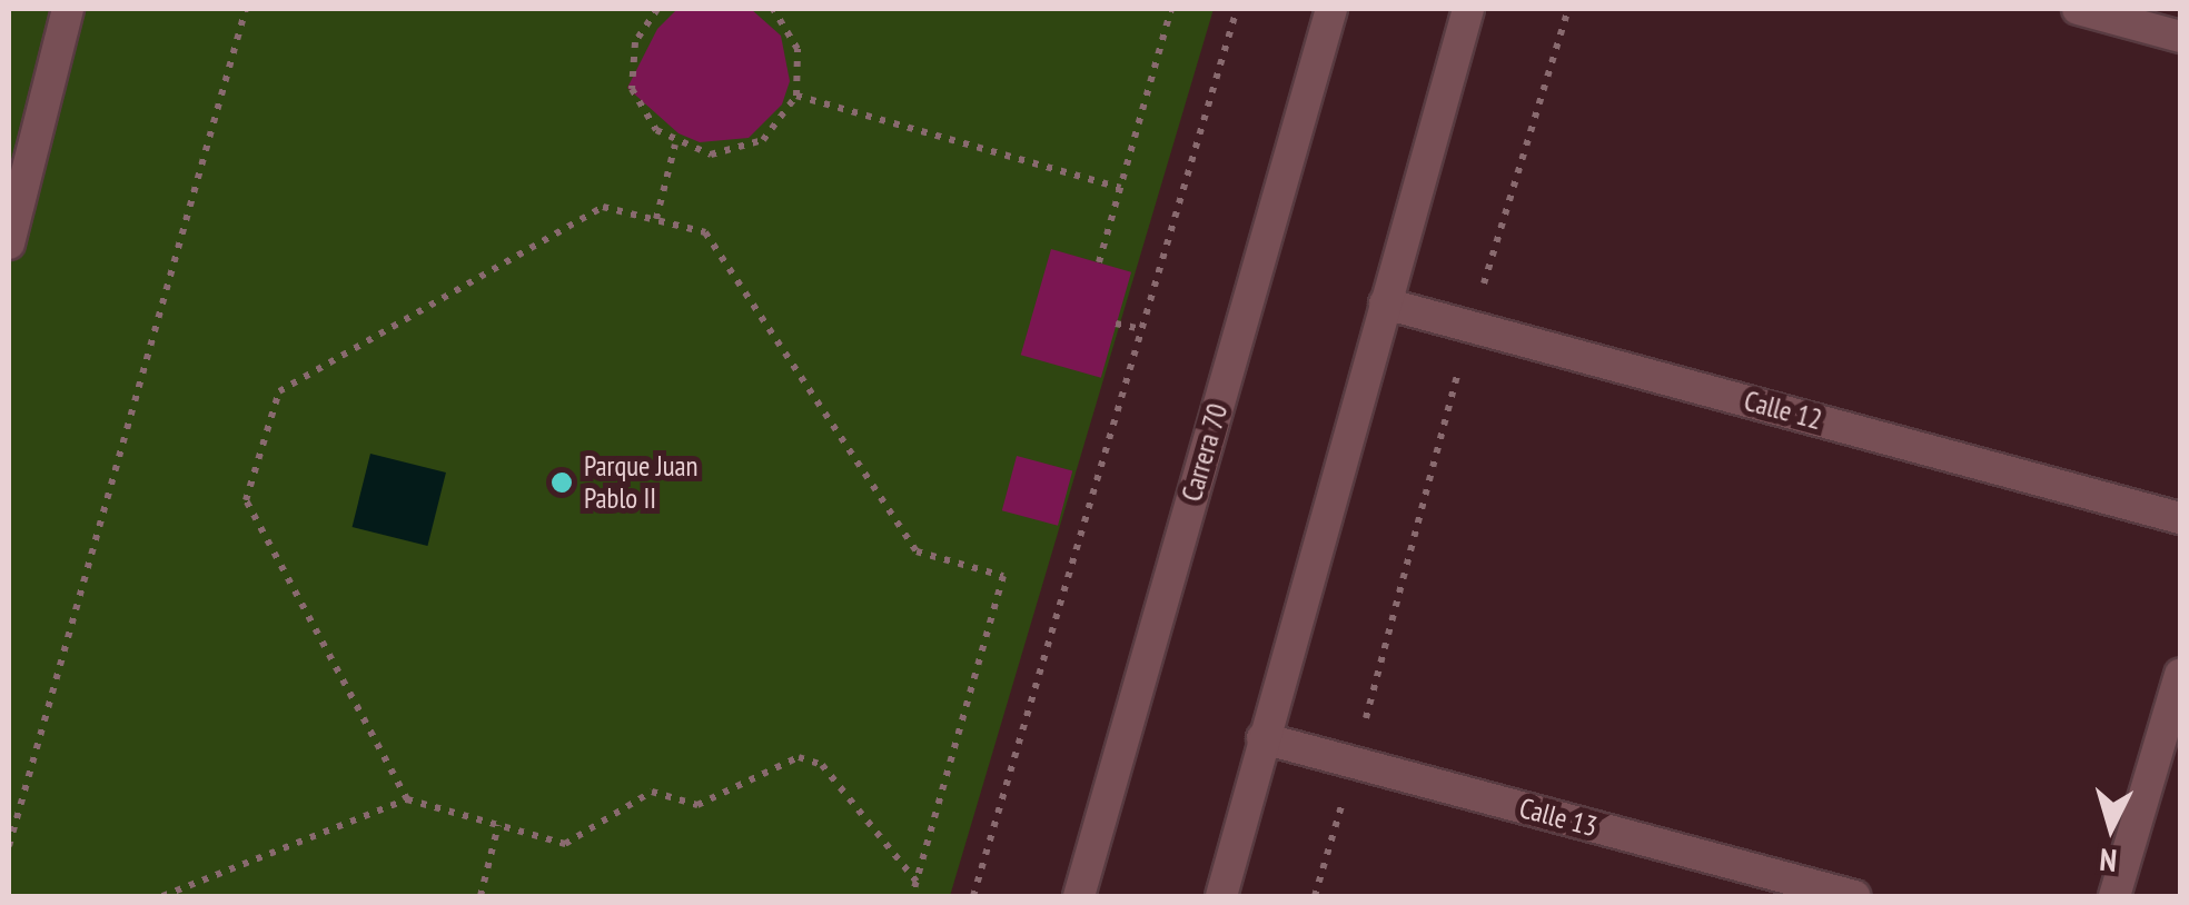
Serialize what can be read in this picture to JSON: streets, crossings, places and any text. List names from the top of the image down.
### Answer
{
  "streets": {
    "main road": ["Calle 12", "Carrera 70", "Calle 13"]
  },
  "places": ["Parque Juan Pablo II"],
  "north": "bottom"
}
